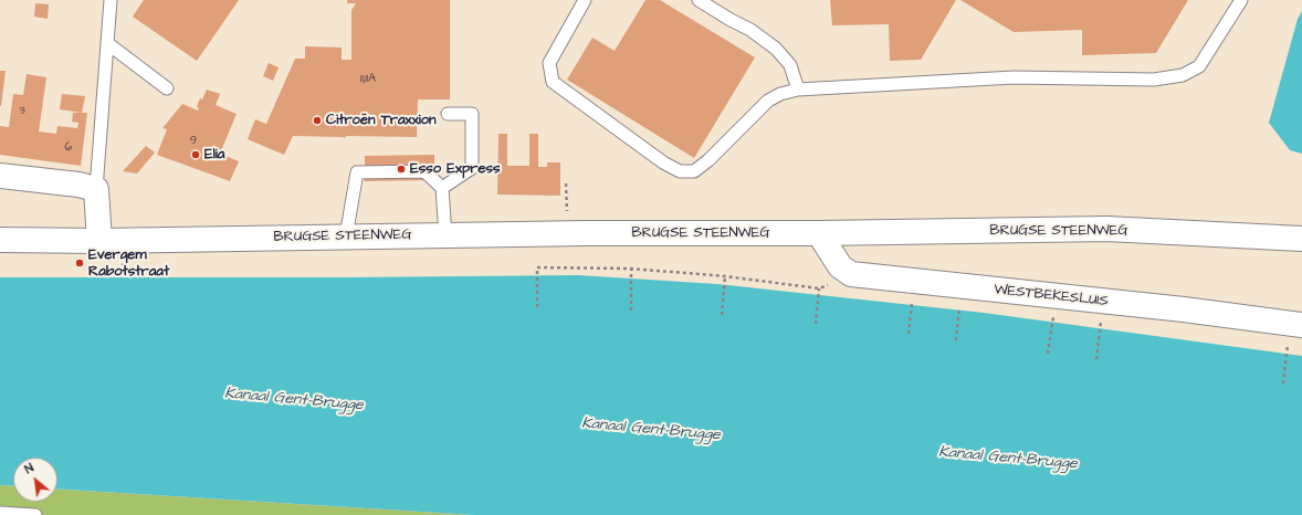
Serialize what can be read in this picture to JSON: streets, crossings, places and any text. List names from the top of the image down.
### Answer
{
  "streets": {
    "main road": ["BRUGSE STEENWEG", "WESTBEKESLUIS"]
  },
  "water": ["Kanaal Gent-Brugge"],
  "places": [
    "Citroën Traxxion",
    "Elia",
    "Esso Express",
    "Evergem Rabotstraat"
  ],
  "house_numbers": [
    "11;11A",
    "3",
    "9",
    "6"
  ],
  "north": "top left"
}
